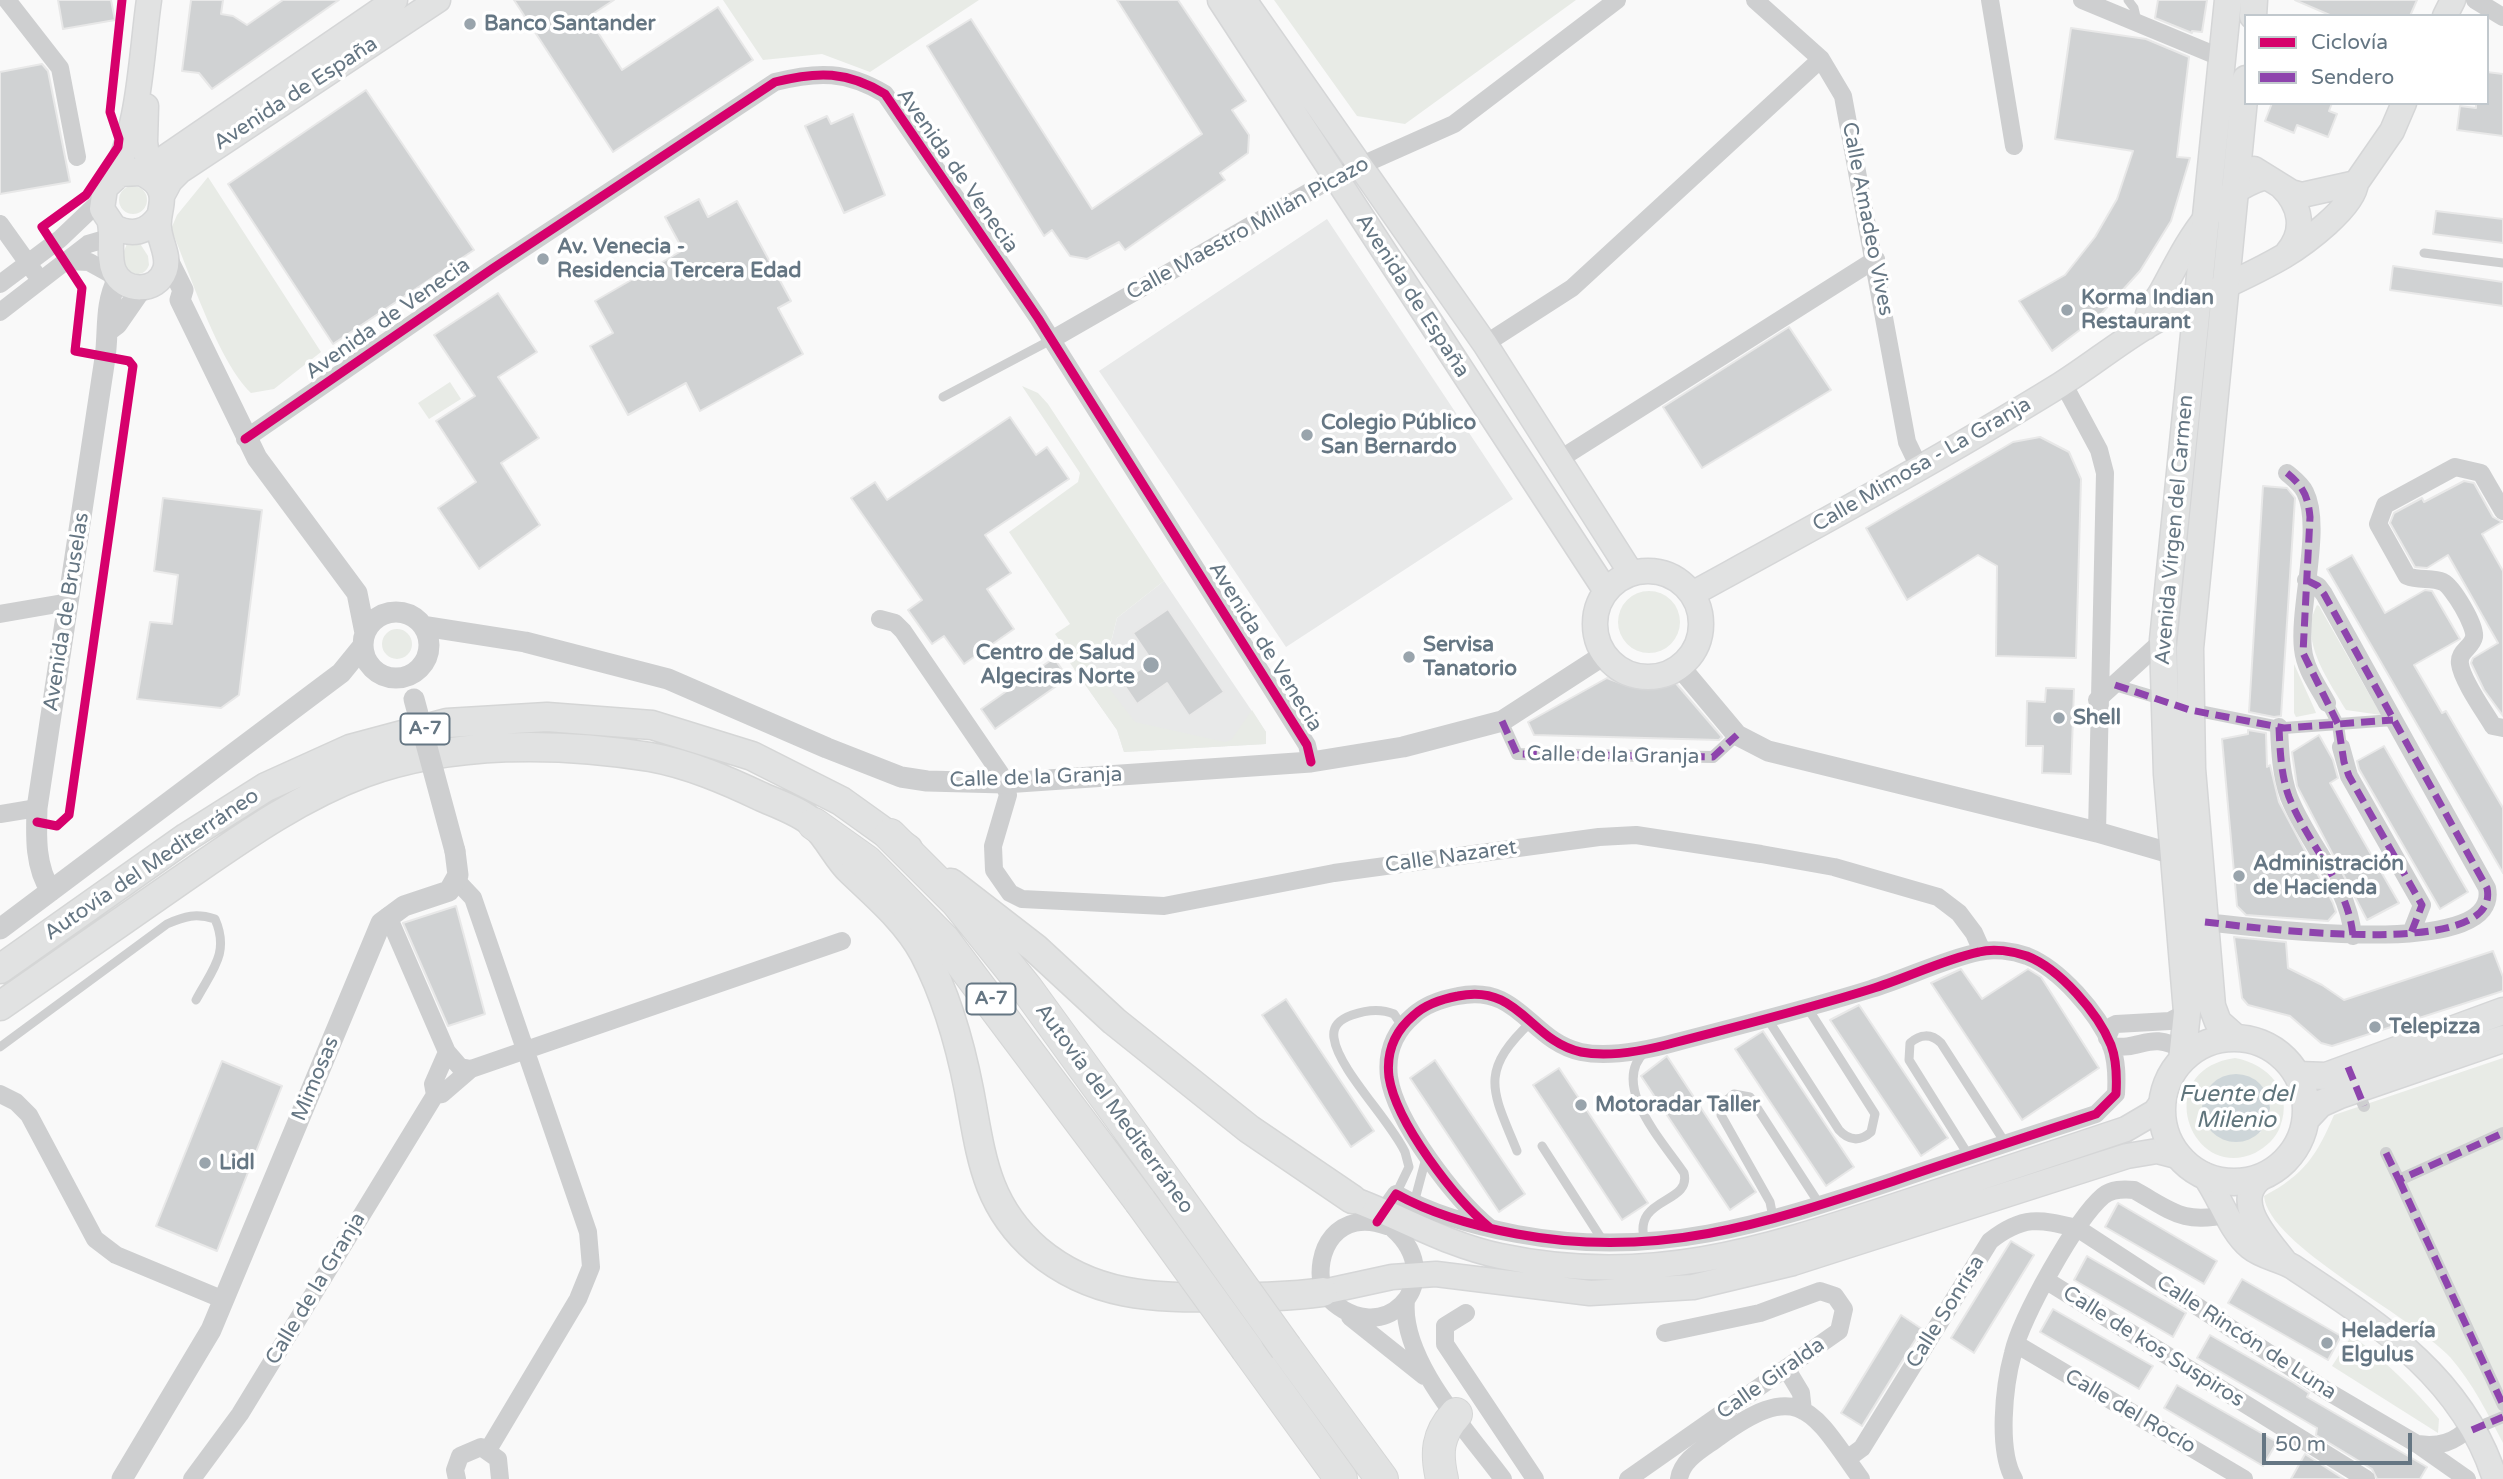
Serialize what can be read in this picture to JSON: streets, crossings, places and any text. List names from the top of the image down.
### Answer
{
  "streets": {
    "highway": ["A-7", "Autovía del Mediterráneo"],
    "main road": ["Avenida de España", "Calle Mimosa - La Granja", "Avenida Virgen del Carmen"],
    "street": [
      "Avenida de Venecia",
      "Calle Amadeo Vives",
      "Calle Maestro Millán Picazo",
      "Avenida de Bruselas",
      "Calle de la Granja",
      "Calle Nazaret",
      "Mimosas",
      "Calle Sonrisa",
      "Calle Rincón de Luna",
      "Calle de kos Suspiros",
      "Calle Giralda",
      "Calle del Rocío"
    ]
  },
  "crossings": [
    ["Avenida de España", "Calle Maestro Millán Picazo"],
    ["Avenida de España", "Calle Mimosa - La Granja"],
    ["Avenida de España", "Calle de la Granja"],
    ["Avenida de Venecia", "Calle Maestro Millán Picazo"],
    ["Avenida de Venecia", "Calle de la Granja"],
    ["Calle Amadeo Vives", "Calle Mimosa - La Granja"],
    ["Calle Mimosa - La Granja", "Avenida Virgen del Carmen"],
    ["Calle Mimosa - La Granja", "Calle de la Granja"],
    ["Calle de la Granja", "Calle Nazaret"],
    ["Calle Sonrisa", "Calle Rincón de Luna"]
  ],
  "water": ["Fuente del Milenio"],
  "places": [
    "Banco Santander",
    "Av. Venecia - Residencia Tercera Edad",
    "Korma Indian Restaurant",
    "Colegio Público San Bernardo",
    "Servisa Tanatorio",
    "Centro de Salud Algeciras Norte",
    "Shell",
    "Administración de Hacienda",
    "Telepizza",
    "Motoradar Taller",
    "Lidl",
    "Heladería Elgulus"
  ],
  "legend": ["Ciclovía", "Sendero"],
  "scale_bar": "50 m"
}
